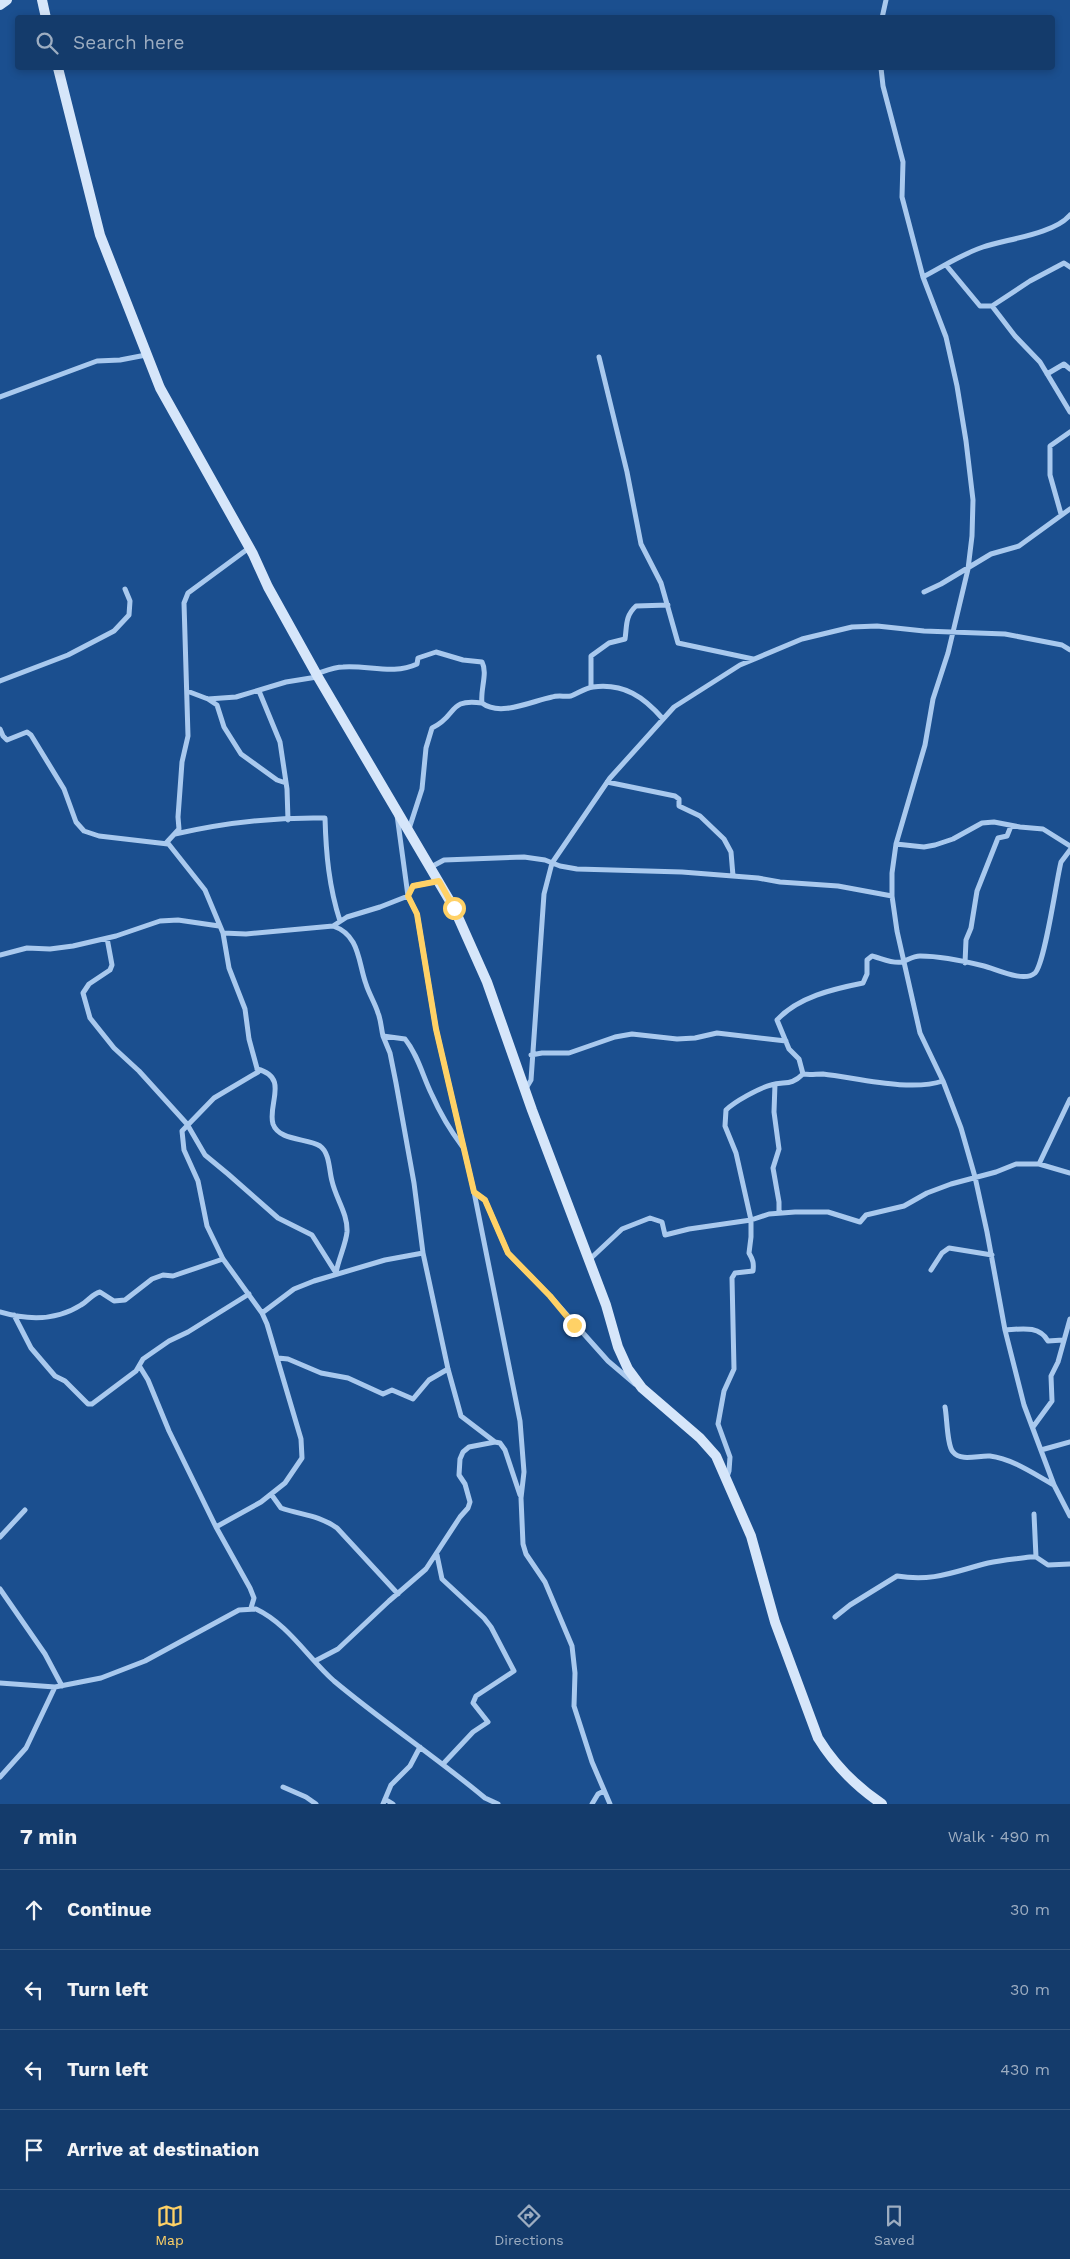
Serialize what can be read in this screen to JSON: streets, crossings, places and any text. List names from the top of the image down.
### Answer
{
  "page": {
    "search": "Search here",
    "heading": ["7 min", "Walk · 490 m"],
    "list": [
      ["Continue", "30 m"],
      ["Turn left", "30 m"],
      ["Turn left", "430 m"],
      "Arrive at destination"
    ],
    "nav": ["Map", "Directions", "Saved"]
  }
}
